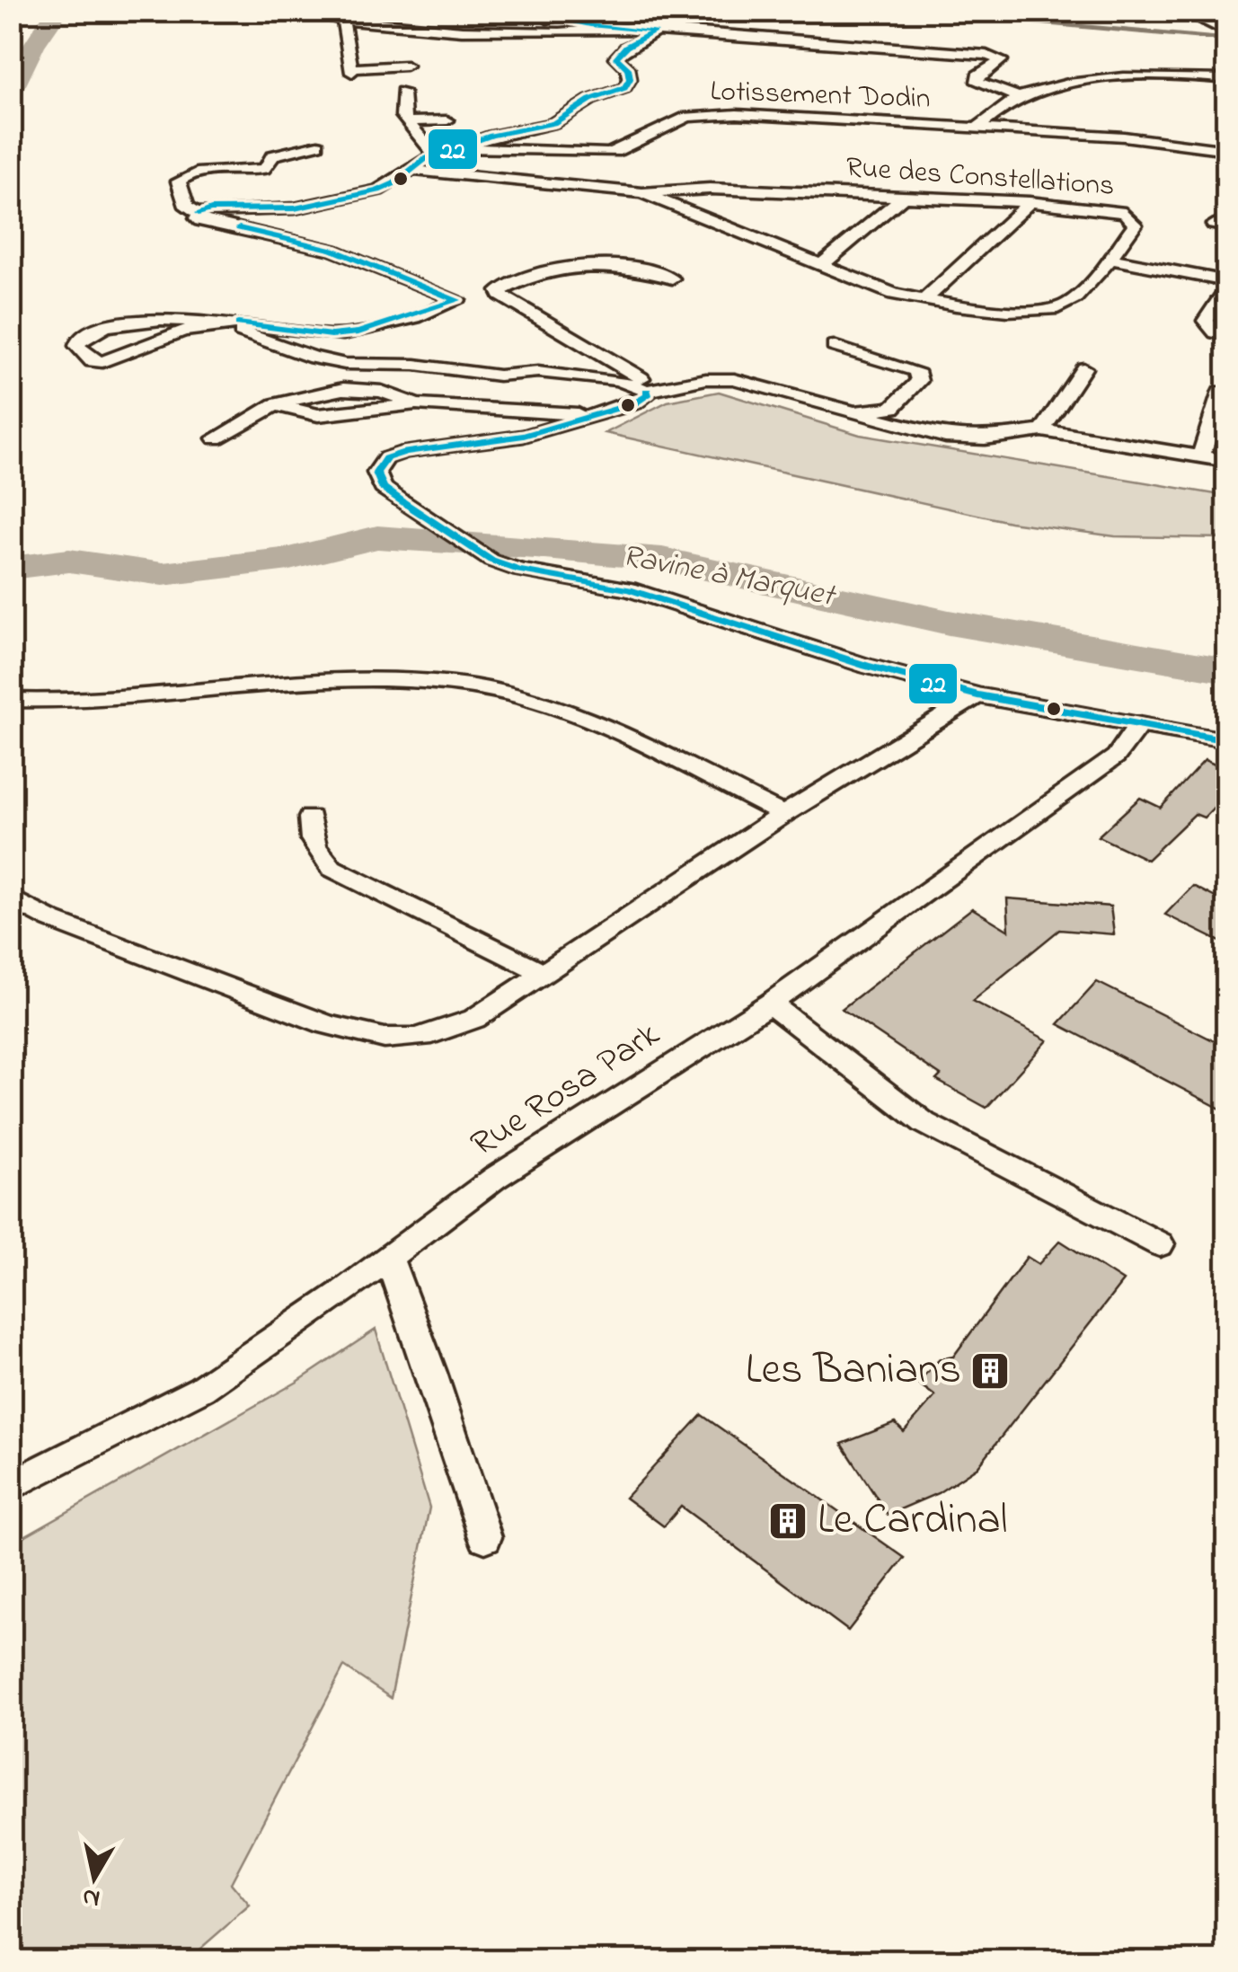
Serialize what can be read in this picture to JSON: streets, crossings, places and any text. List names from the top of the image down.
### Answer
{
  "streets": {
    "street": ["Lotissement Dodin", "Rue des Constellations", "Rue Rosa Park"]
  },
  "water": ["Ravine à Marquet"],
  "places": {
    "building": ["Les Banians", "Le Cardinal"]
  },
  "lines": ["transit line 22"],
  "north": "bottom"
}
